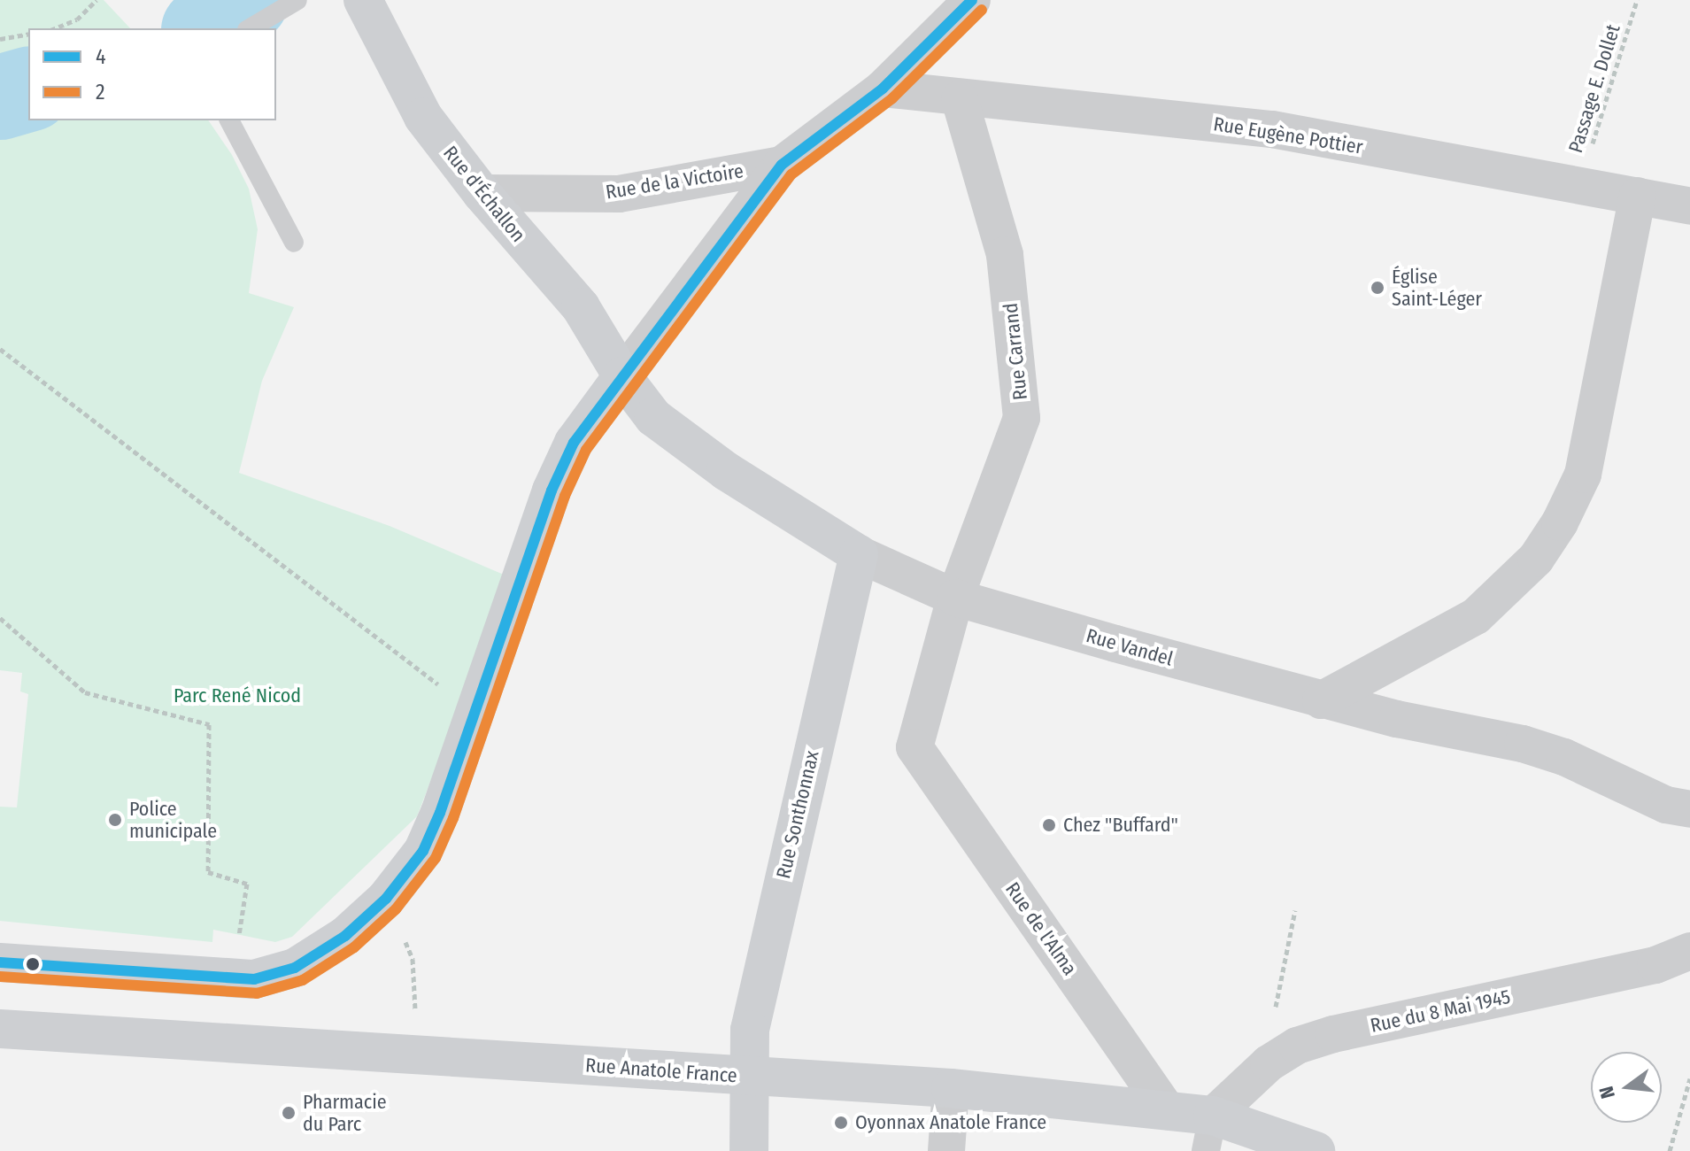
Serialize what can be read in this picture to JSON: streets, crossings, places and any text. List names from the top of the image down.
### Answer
{
  "streets": {
    "main road": [
      "Rue d'Échallon",
      "Rue Vandel",
      "Rue Sonthonnax",
      "Rue Anatole France"
    ],
    "street": [
      "Rue Eugène Pottier",
      "Rue de la Victoire",
      "Rue Carrand",
      "Rue de l'Alma",
      "Rue du 8 Mai 1945"
    ],
    "path": ["Passage E. Dollet"]
  },
  "crossings": [
    ["Passage E. Dollet", "Rue Eugène Pottier"],
    ["Rue Eugène Pottier", "Rue de la Victoire"],
    ["Rue Eugène Pottier", "Rue Carrand"],
    ["Rue de la Victoire", "Rue d'Échallon"],
    ["Rue de la Victoire", "Rue Vandel"],
    ["Rue d'Échallon", "Rue Vandel"],
    ["Rue Carrand", "Rue Vandel"],
    ["Rue Carrand", "Rue de l'Alma"],
    ["Rue Vandel", "Rue Sonthonnax"],
    ["Rue Sonthonnax", "Rue Anatole France"],
    ["Rue de l'Alma", "Rue Anatole France"],
    ["Rue du 8 Mai 1945", "Rue Anatole France"]
  ],
  "parks": ["Parc René Nicod"],
  "places": [
    "Église Saint-Léger",
    "Police municipale",
    "Chez \"Buffard\"",
    "Pharmacie du Parc",
    "Oyonnax Anatole France"
  ],
  "lines": ["transit line 4", "transit line 2"],
  "legend": ["4", "2"],
  "north": "left"
}
